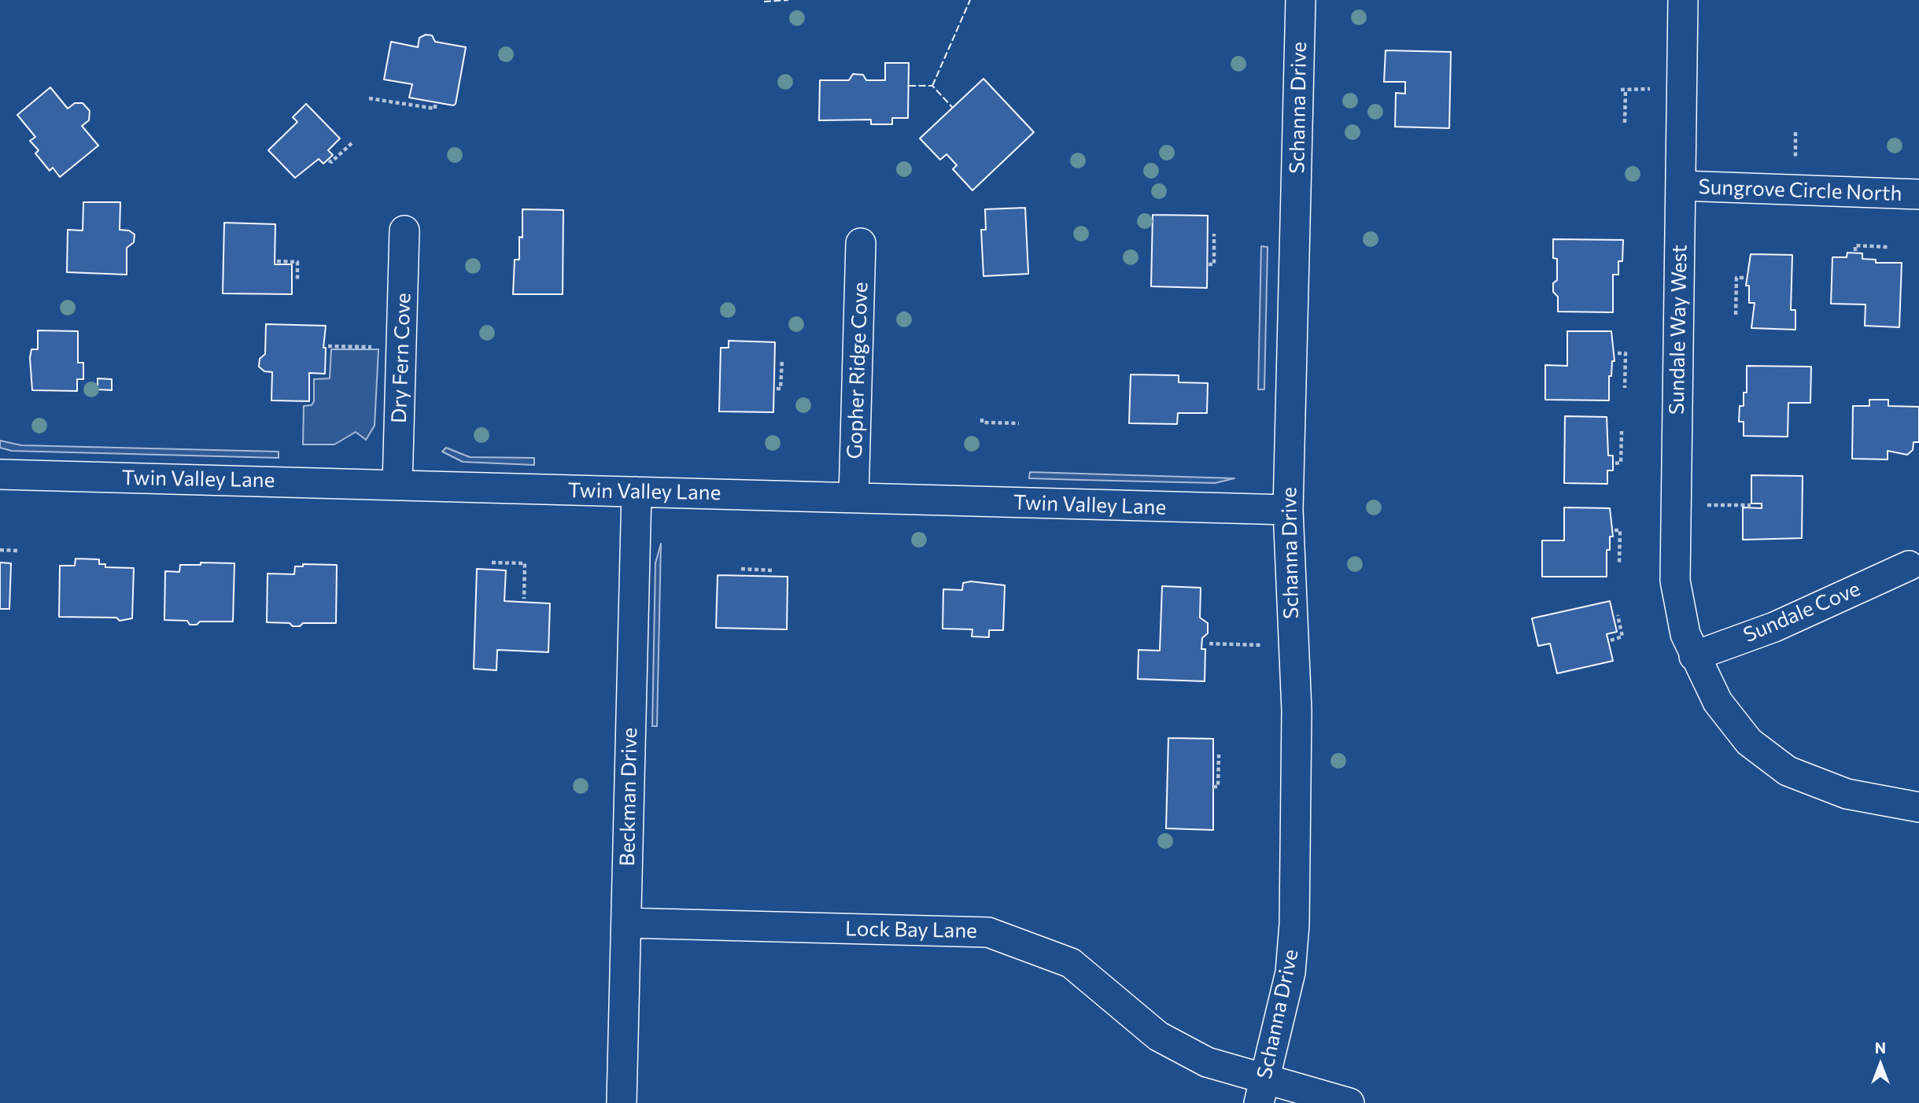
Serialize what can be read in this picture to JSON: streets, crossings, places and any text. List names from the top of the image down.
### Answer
{
  "streets": {
    "street": [
      "Schanna Drive",
      "Sungrove Circle North",
      "Sundale Way West",
      "Dry Fern Cove",
      "Gopher Ridge Cove",
      "Twin Valley Lane",
      "Sundale Cove",
      "Beckman Drive",
      "Lock Bay Lane"
    ]
  },
  "crossings": [
    ["Schanna Drive", "Twin Valley Lane"],
    ["Schanna Drive", "Lock Bay Lane"],
    ["Sungrove Circle North", "Sundale Way West"],
    ["Sundale Way West", "Sundale Cove"],
    ["Dry Fern Cove", "Twin Valley Lane"],
    ["Gopher Ridge Cove", "Twin Valley Lane"],
    ["Twin Valley Lane", "Beckman Drive"],
    ["Beckman Drive", "Lock Bay Lane"]
  ],
  "north": "top"
}
